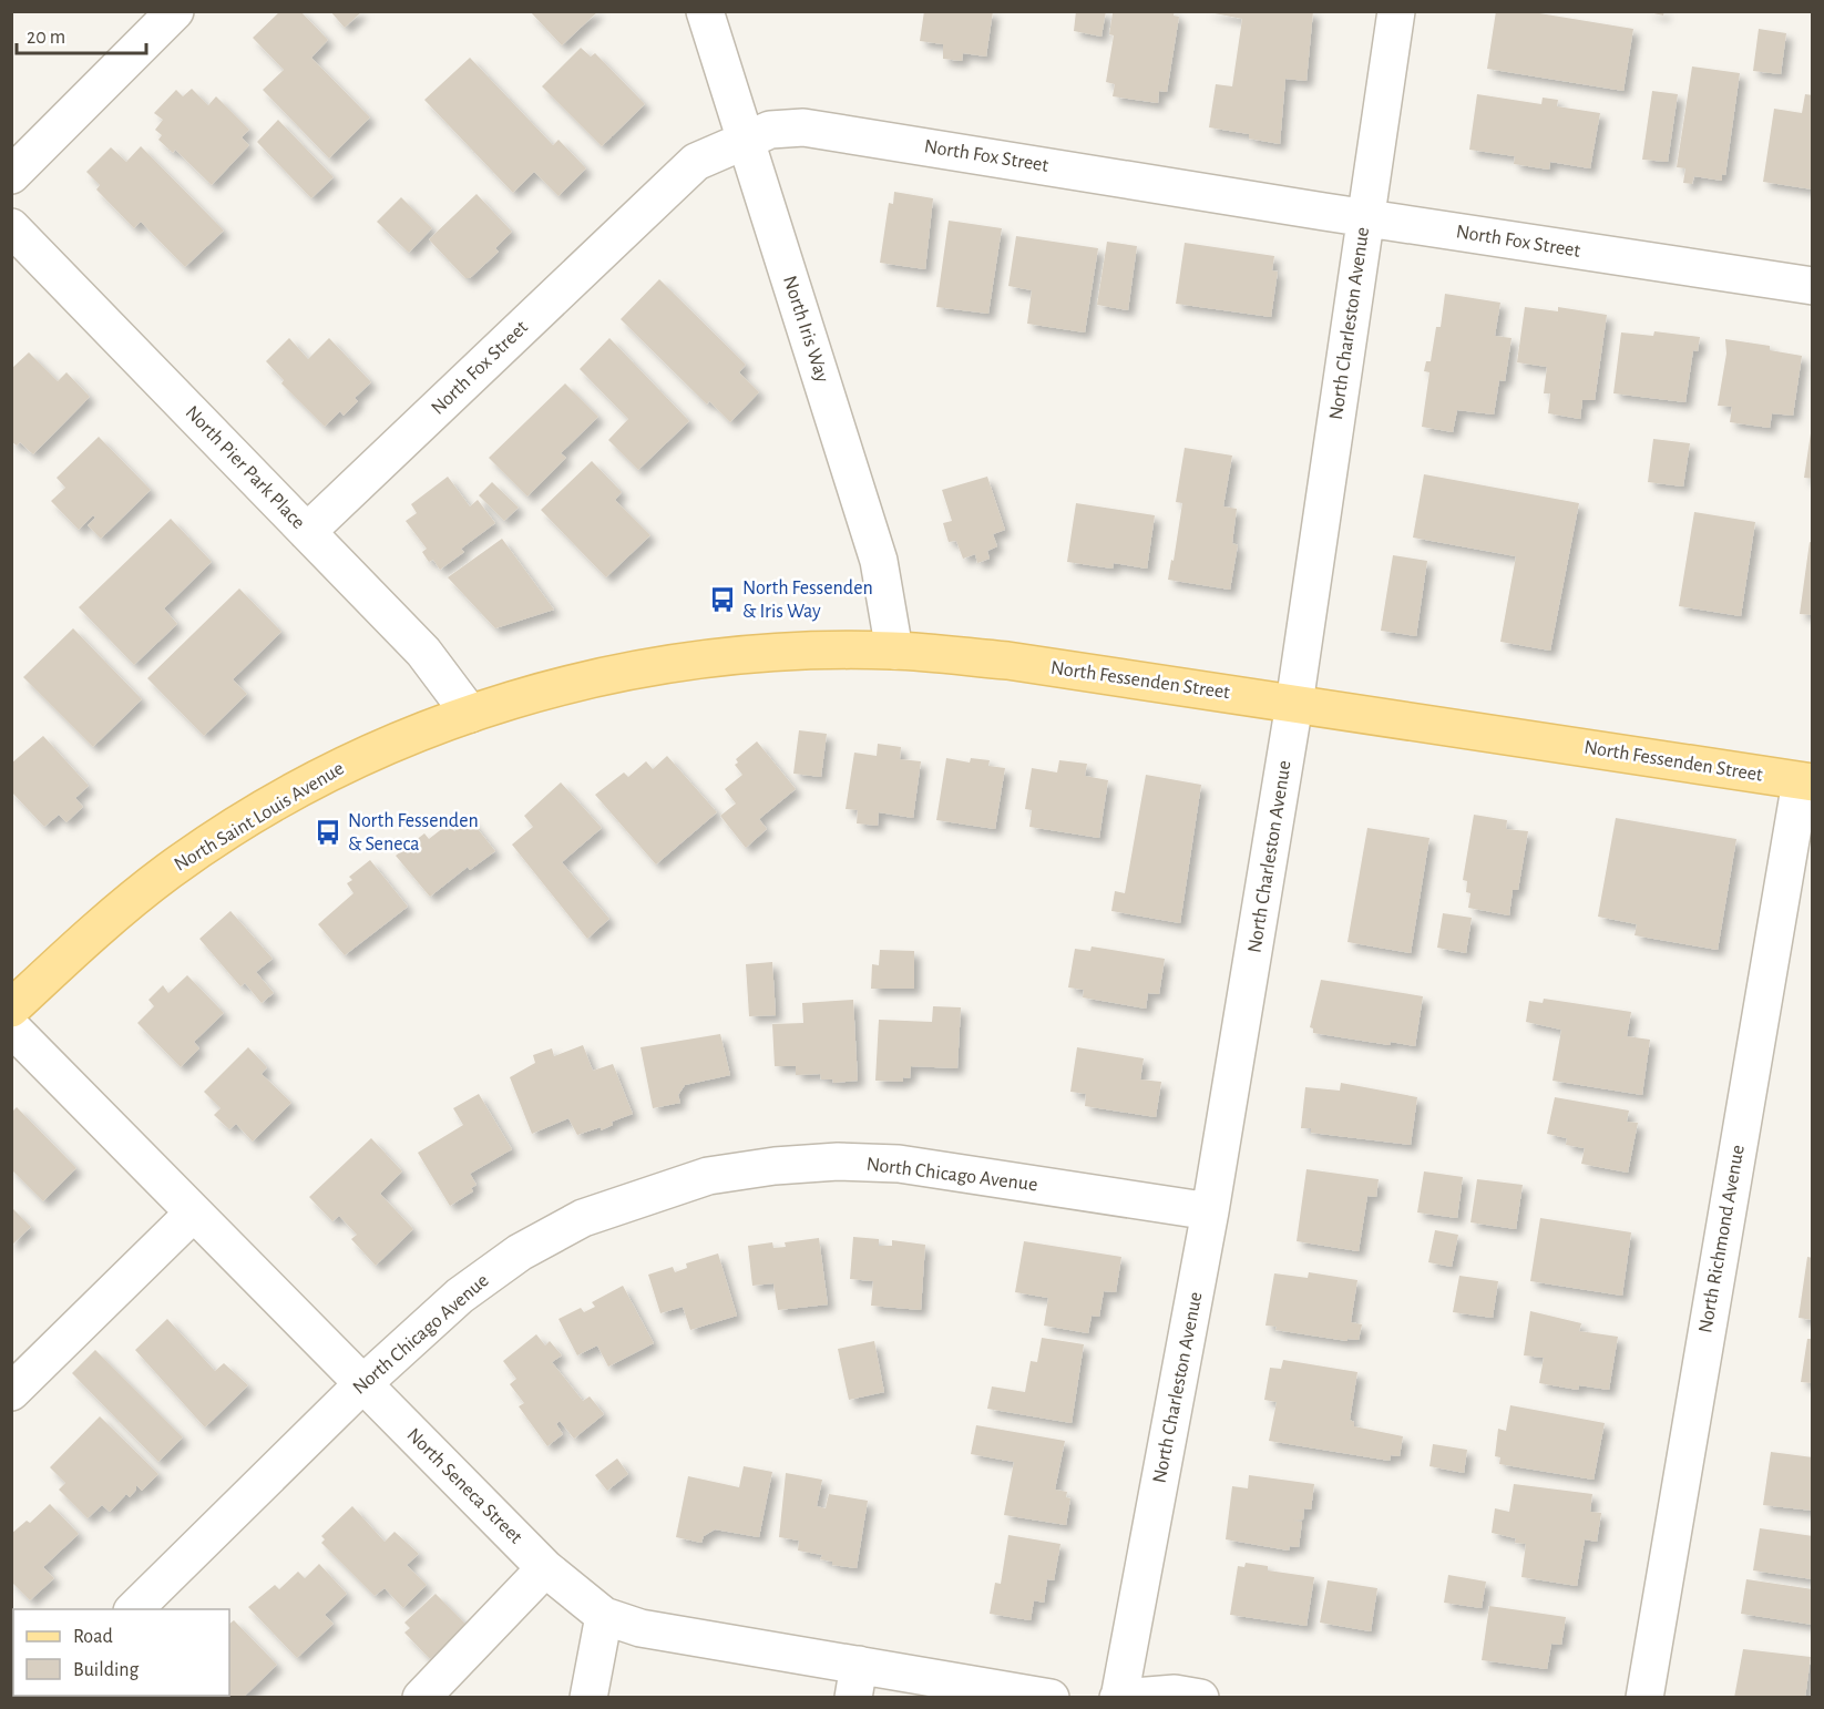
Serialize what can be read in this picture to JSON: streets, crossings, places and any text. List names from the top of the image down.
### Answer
{
  "streets": {
    "main road": ["North Fessenden Street", "North Saint Louis Avenue"],
    "street": [
      "North Fox Street",
      "North Charleston Avenue",
      "North Iris Way",
      "North Pier Park Place",
      "North Chicago Avenue",
      "North Richmond Avenue",
      "North Seneca Street"
    ]
  },
  "crossings": [
    ["North Fox Street", "North Charleston Avenue"],
    ["North Fox Street", "North Iris Way"],
    ["North Fox Street", "North Pier Park Place"],
    ["North Charleston Avenue", "North Fessenden Street"],
    ["North Charleston Avenue", "North Chicago Avenue"],
    ["North Iris Way", "North Fessenden Street"],
    ["North Pier Park Place", "North Fessenden Street"],
    ["North Pier Park Place", "North Saint Louis Avenue"],
    ["North Fessenden Street", "North Saint Louis Avenue"],
    ["North Fessenden Street", "North Richmond Avenue"],
    ["North Chicago Avenue", "North Seneca Street"]
  ],
  "places": {
    "bus stop": ["North Fessenden & Iris Way", "North Fessenden & Seneca"]
  },
  "legend": ["Road", "Building"],
  "scale_bar": "20 m"
}
